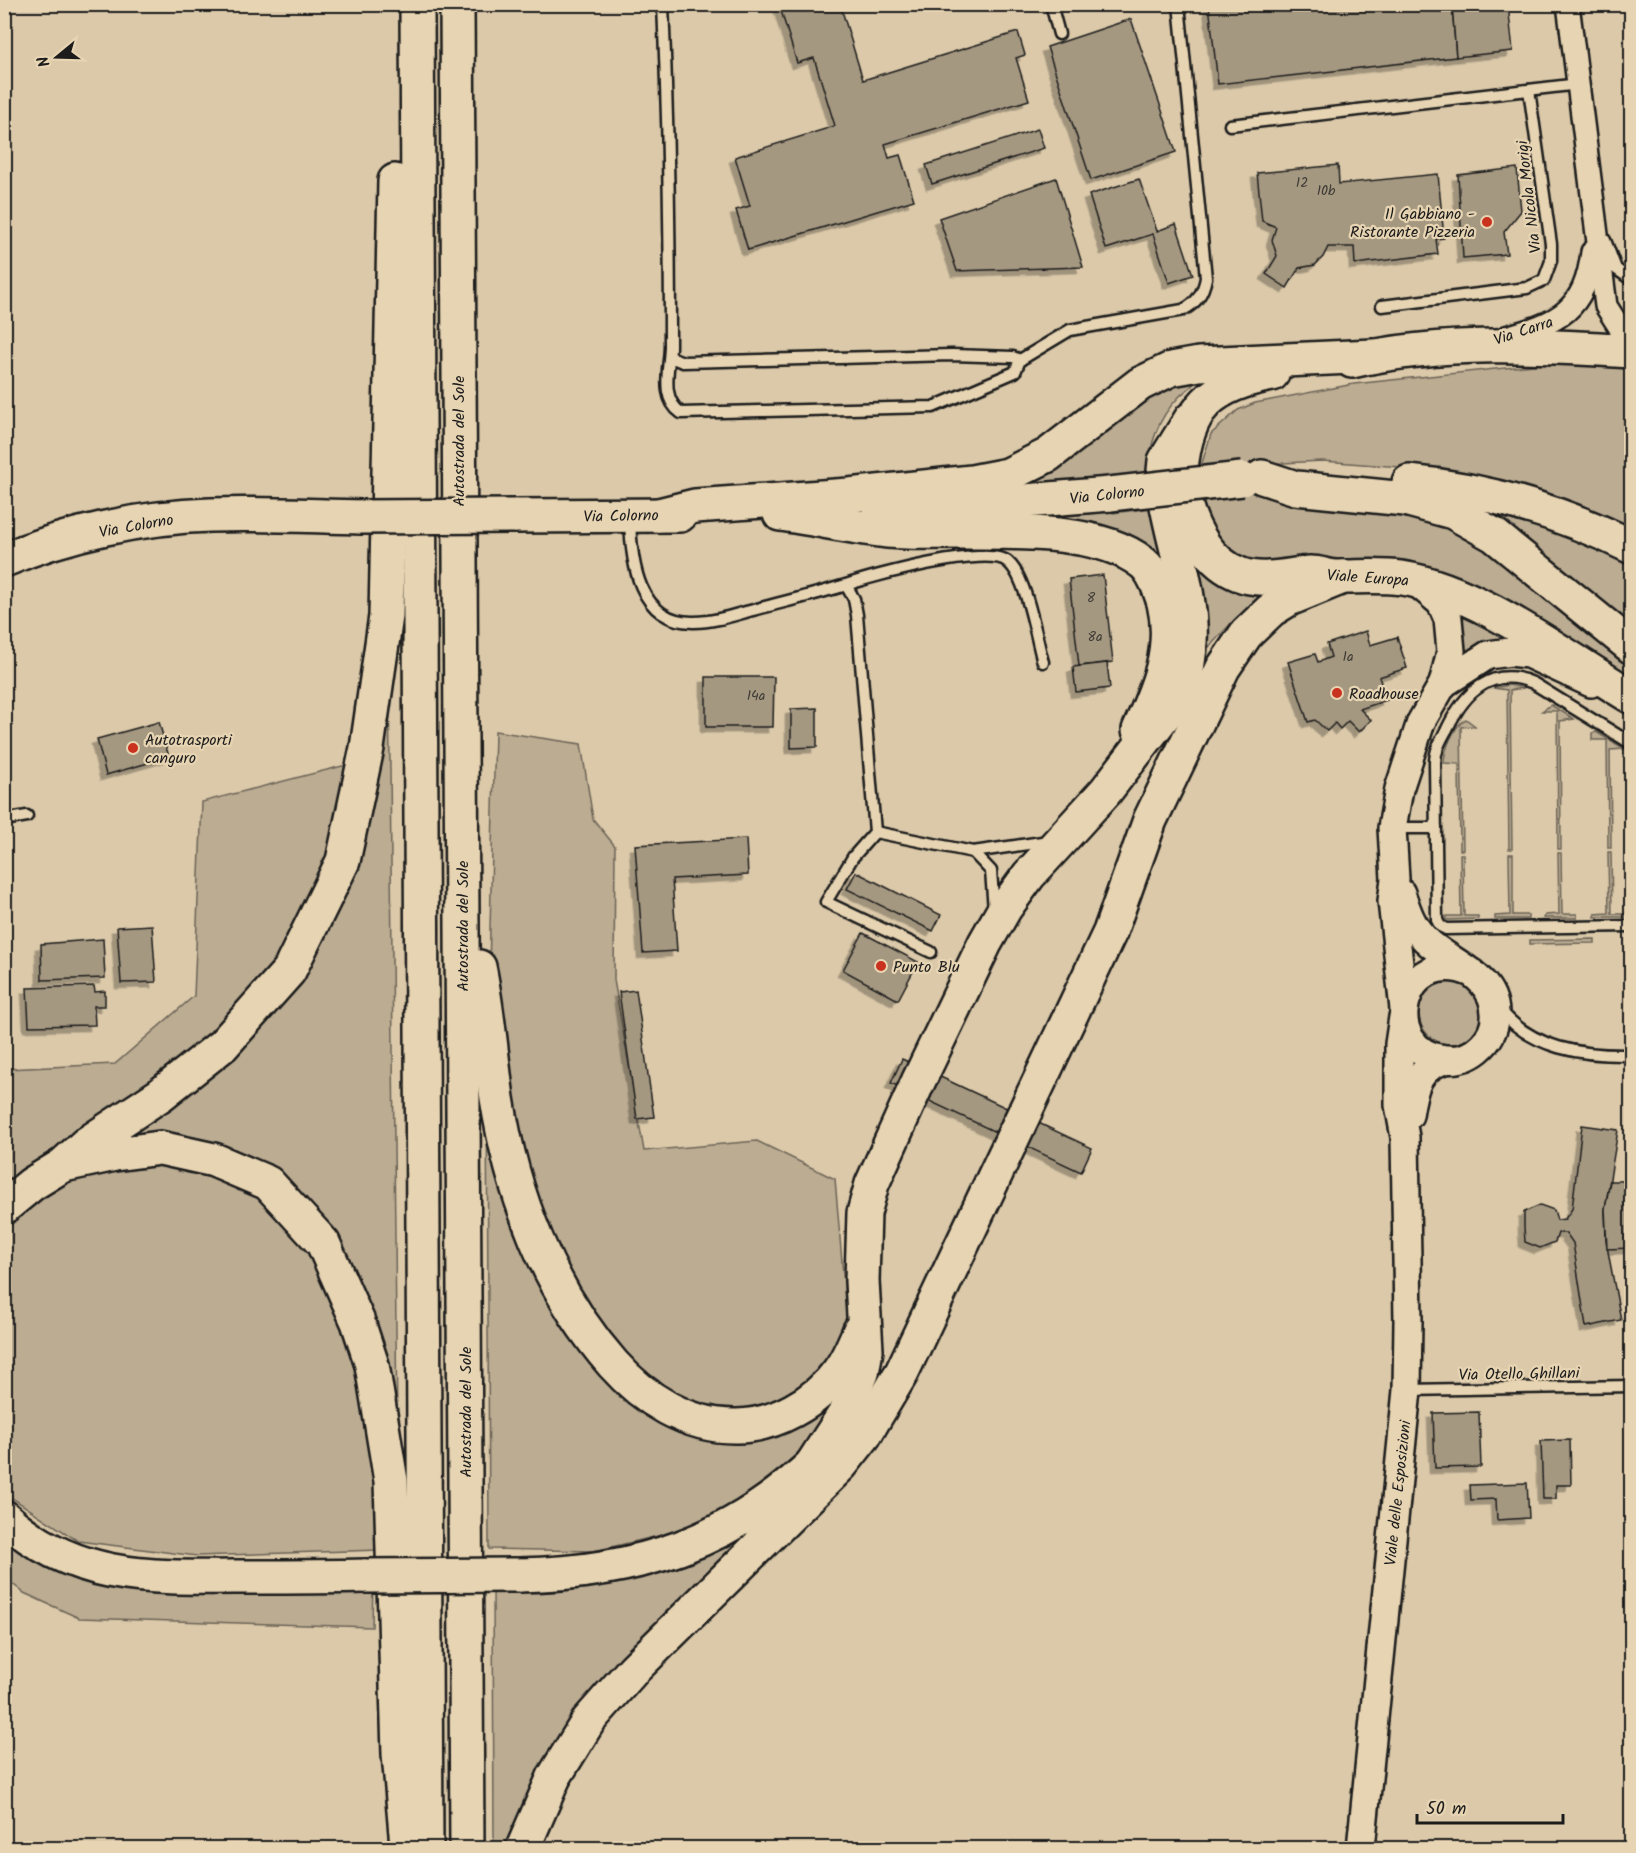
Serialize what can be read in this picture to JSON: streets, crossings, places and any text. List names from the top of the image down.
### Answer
{
  "streets": {
    "main road": ["Autostrada del Sole", "Via Colorno", "Viale Europa"],
    "street": ["Via Carra", "Viale delle Esposizioni"],
    "lane": ["Via Nicola Morigi", "Via Otello Ghillani"]
  },
  "crossings": [
    ["Viale Europa", "Viale delle Esposizioni"],
    ["Via Otello Ghillani", "Viale delle Esposizioni"]
  ],
  "places": [
    "Il Gabbiano - Ristorante Pizzeria",
    "Roadhouse",
    "Autotrasporti canguro",
    "Punto Blu"
  ],
  "house_numbers": [
    "12",
    "10b",
    "8",
    "8a",
    "1a",
    "14a"
  ],
  "scale_bar": "50 m",
  "north": "left"
}
